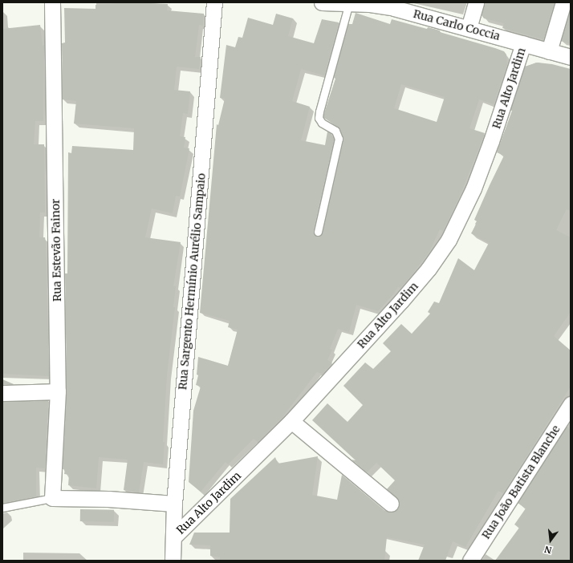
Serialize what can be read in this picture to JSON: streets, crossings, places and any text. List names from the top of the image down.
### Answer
{
  "streets": {
    "street": [
      "Rua Carlo Coccia",
      "Rua Alto Jardim",
      "Rua Estevão Fainor",
      "Rua Sargento Hermínio Aurélio Sampaio",
      "Rua João Batista Blanche"
    ]
  },
  "crossings": [
    ["Rua Carlo Coccia", "Rua Alto Jardim"],
    ["Rua Alto Jardim", "Rua Sargento Hermínio Aurélio Sampaio"]
  ],
  "north": "bottom"
}
